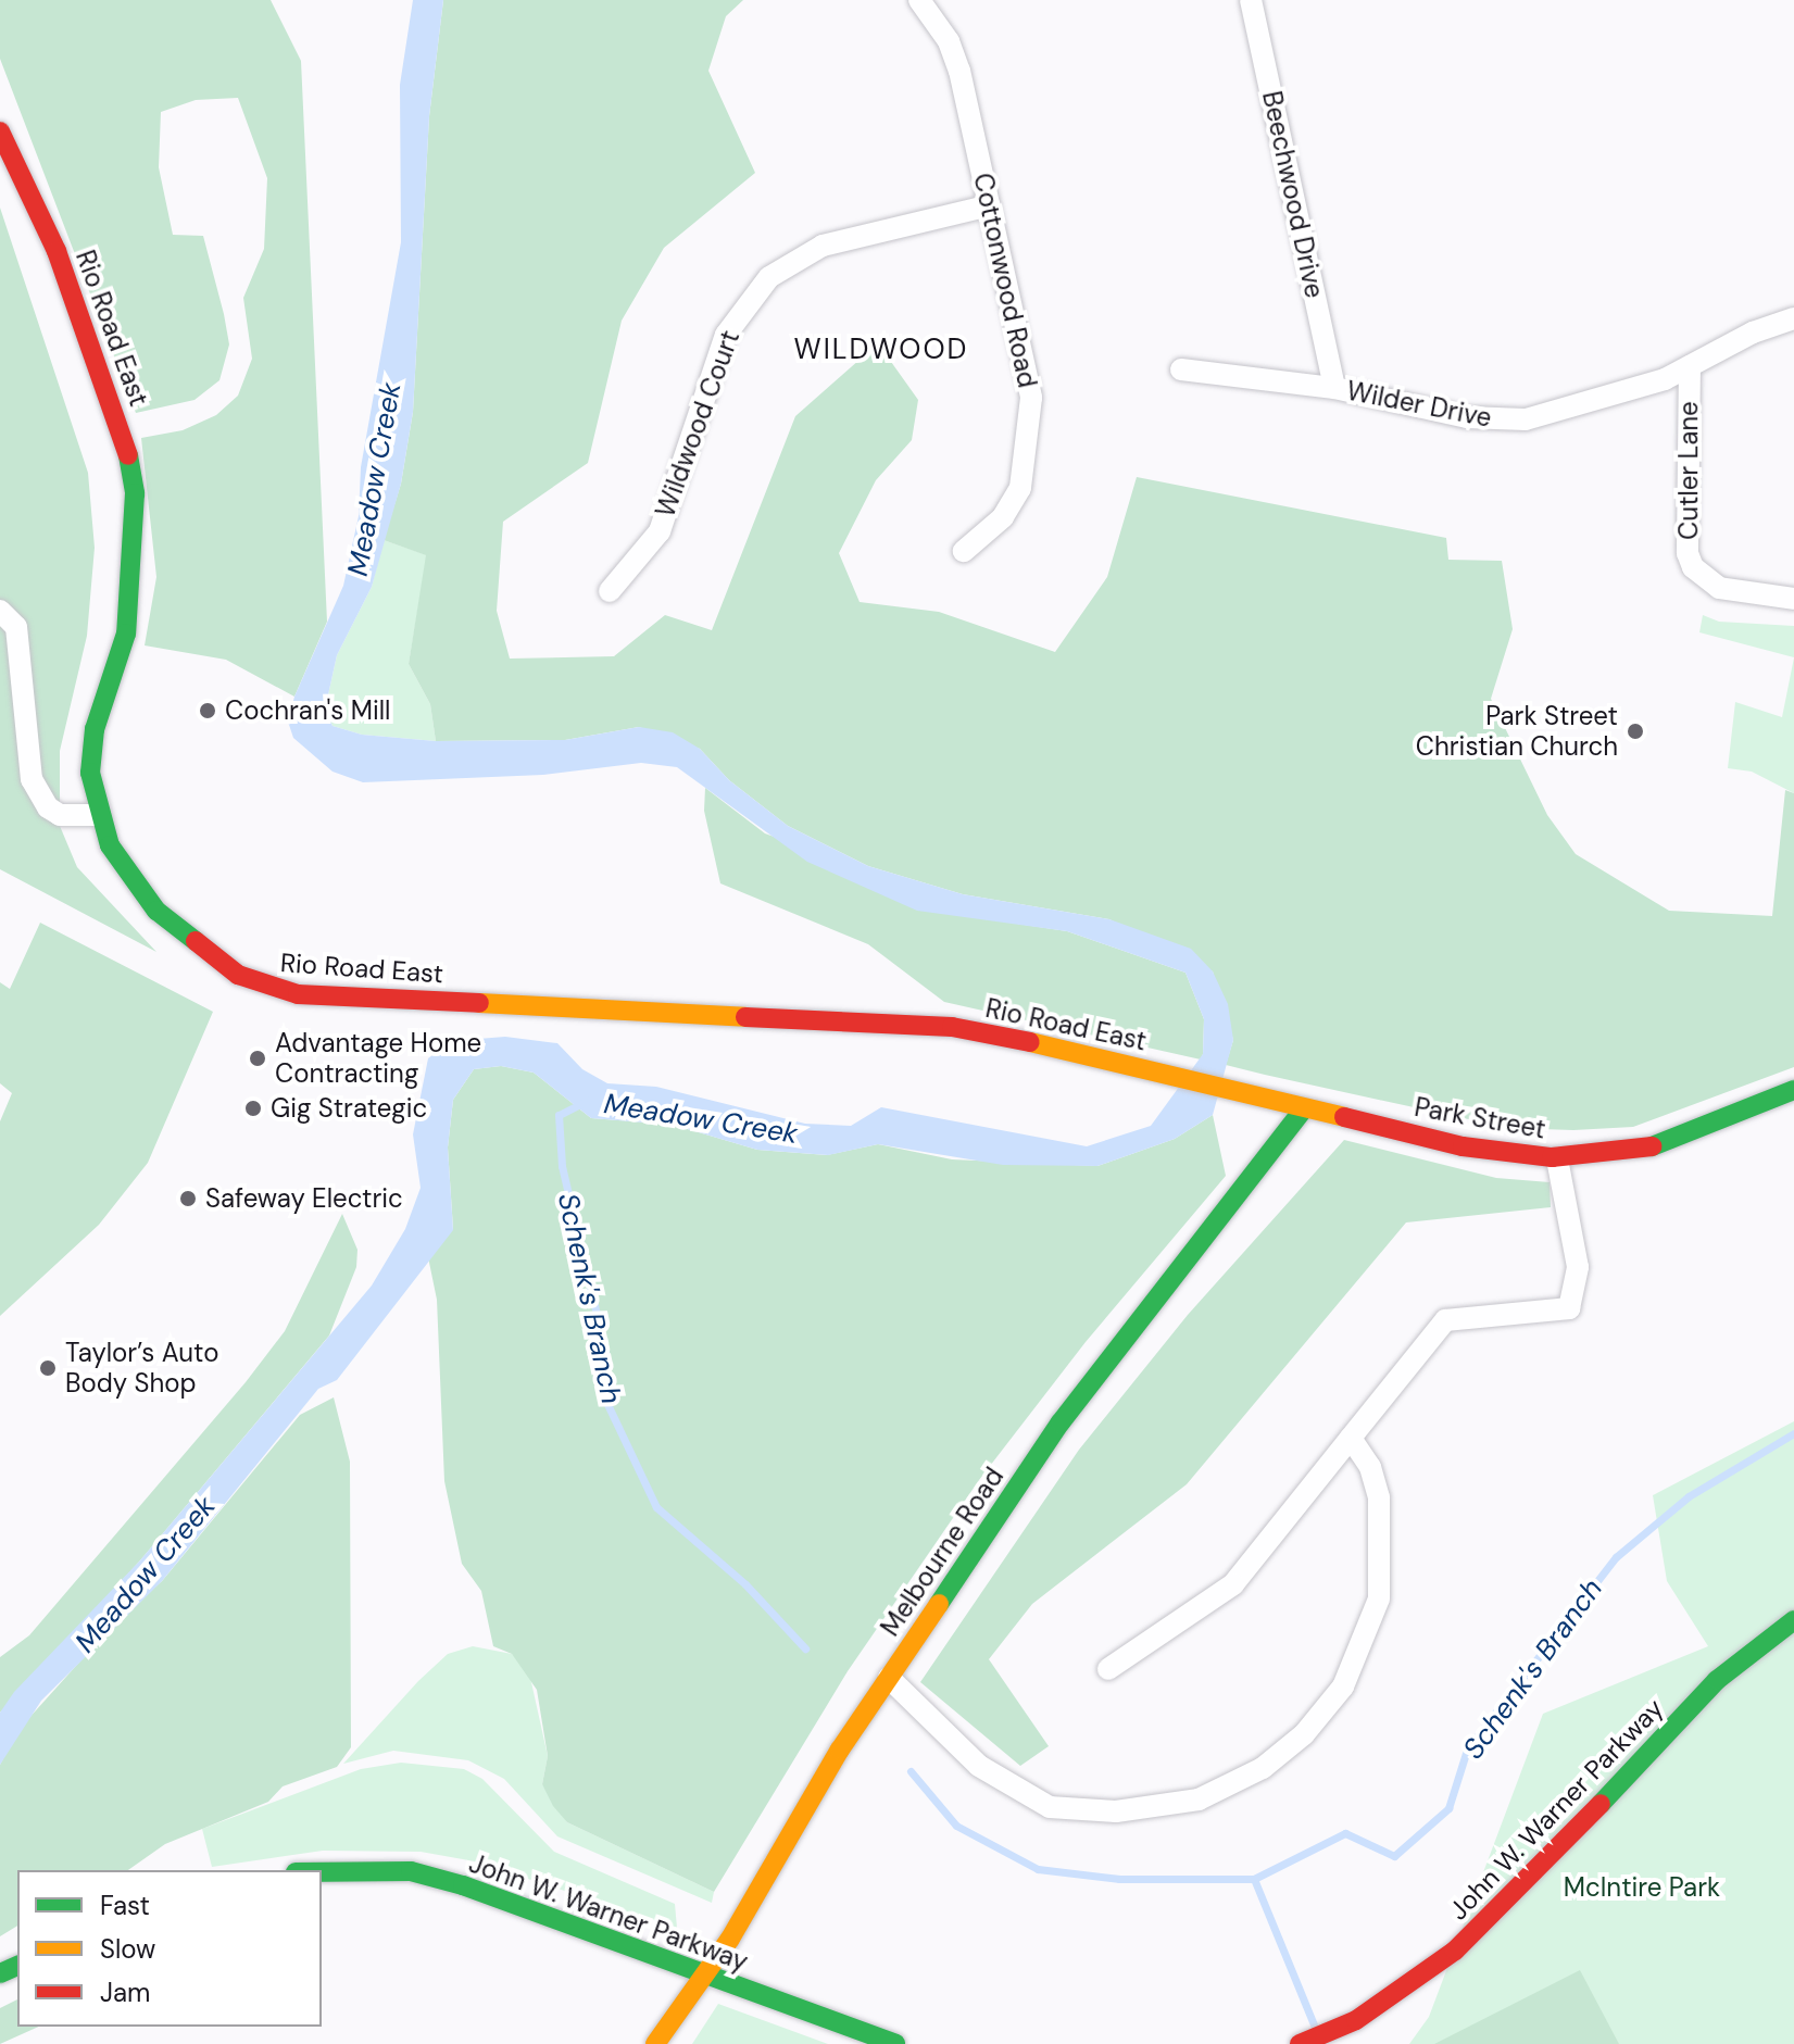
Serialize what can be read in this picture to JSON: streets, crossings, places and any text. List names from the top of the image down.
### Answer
{
  "streets": {
    "street": [
      "Beechwood Drive",
      "Cottonwood Road",
      "Rio Road East",
      "Wilder Drive",
      "Wildwood Court",
      "Cutler Lane",
      "Park Street",
      "Melbourne Road",
      "John W. Warner Parkway"
    ]
  },
  "crossings": [
    ["Beechwood Drive", "Wilder Drive"],
    ["Cottonwood Road", "Wildwood Court"],
    ["Rio Road East", "Park Street"],
    ["Rio Road East", "Melbourne Road"],
    ["Wilder Drive", "Cutler Lane"],
    ["Park Street", "Melbourne Road"],
    ["Melbourne Road", "John W. Warner Parkway"]
  ],
  "districts": ["WILDWOOD"],
  "water": ["Meadow Creek", "Schenk's Branch"],
  "parks": ["McIntire Park"],
  "places": [
    "Cochran's Mill",
    "Park Street Christian Church",
    "Advantage Home Contracting",
    "Gig Strategic",
    "Safeway Electric",
    "Taylor’s Auto Body Shop"
  ],
  "legend": ["Fast", "Slow", "Jam"]
}
